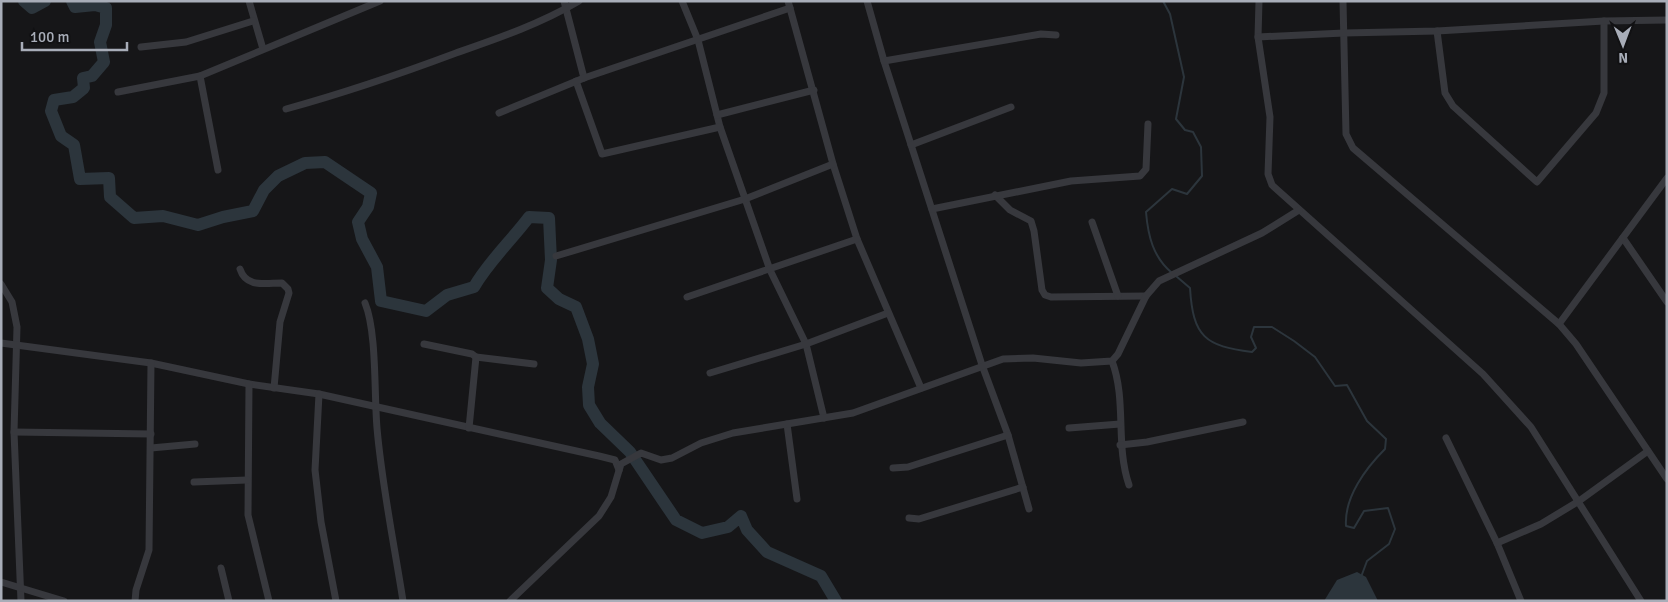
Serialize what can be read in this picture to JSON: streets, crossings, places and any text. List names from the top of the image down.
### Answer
{
  "scale_bar": "100 m",
  "north": "bottom"
}
